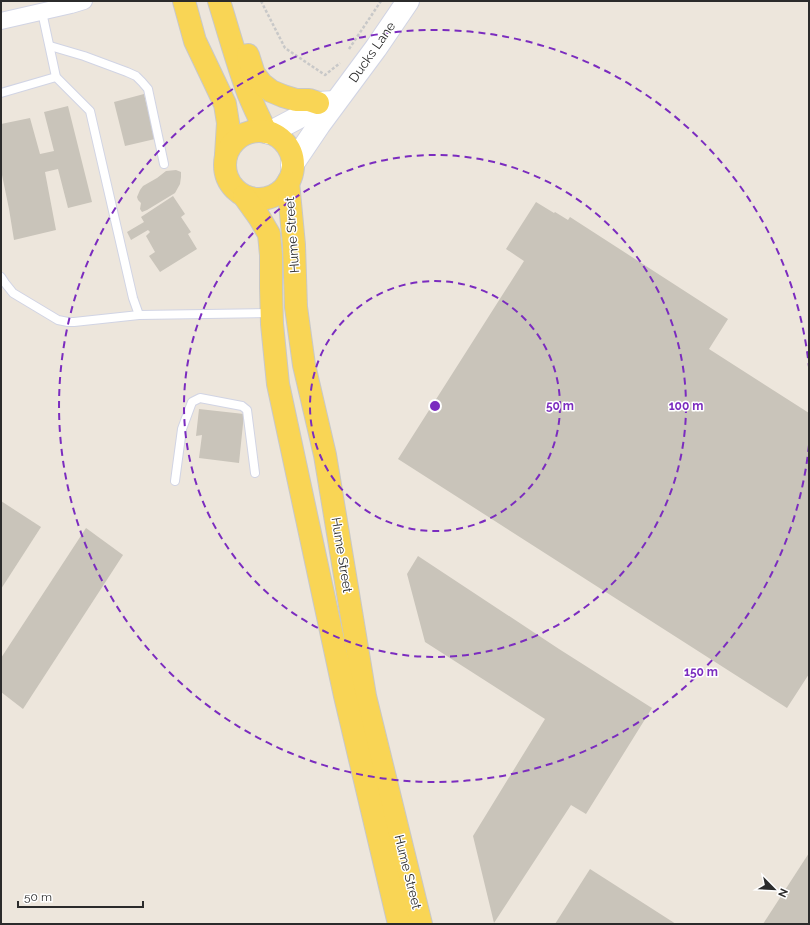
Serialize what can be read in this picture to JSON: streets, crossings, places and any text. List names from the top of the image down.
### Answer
{
  "streets": {
    "main road": ["Hume Street"],
    "street": ["Ducks Lane"]
  },
  "crossings": [
    ["Ducks Lane", "Hume Street"]
  ],
  "scale_bar": "50 m",
  "north": "bottom right",
  "rings": ["50 m", "100 m", "150 m"]
}
